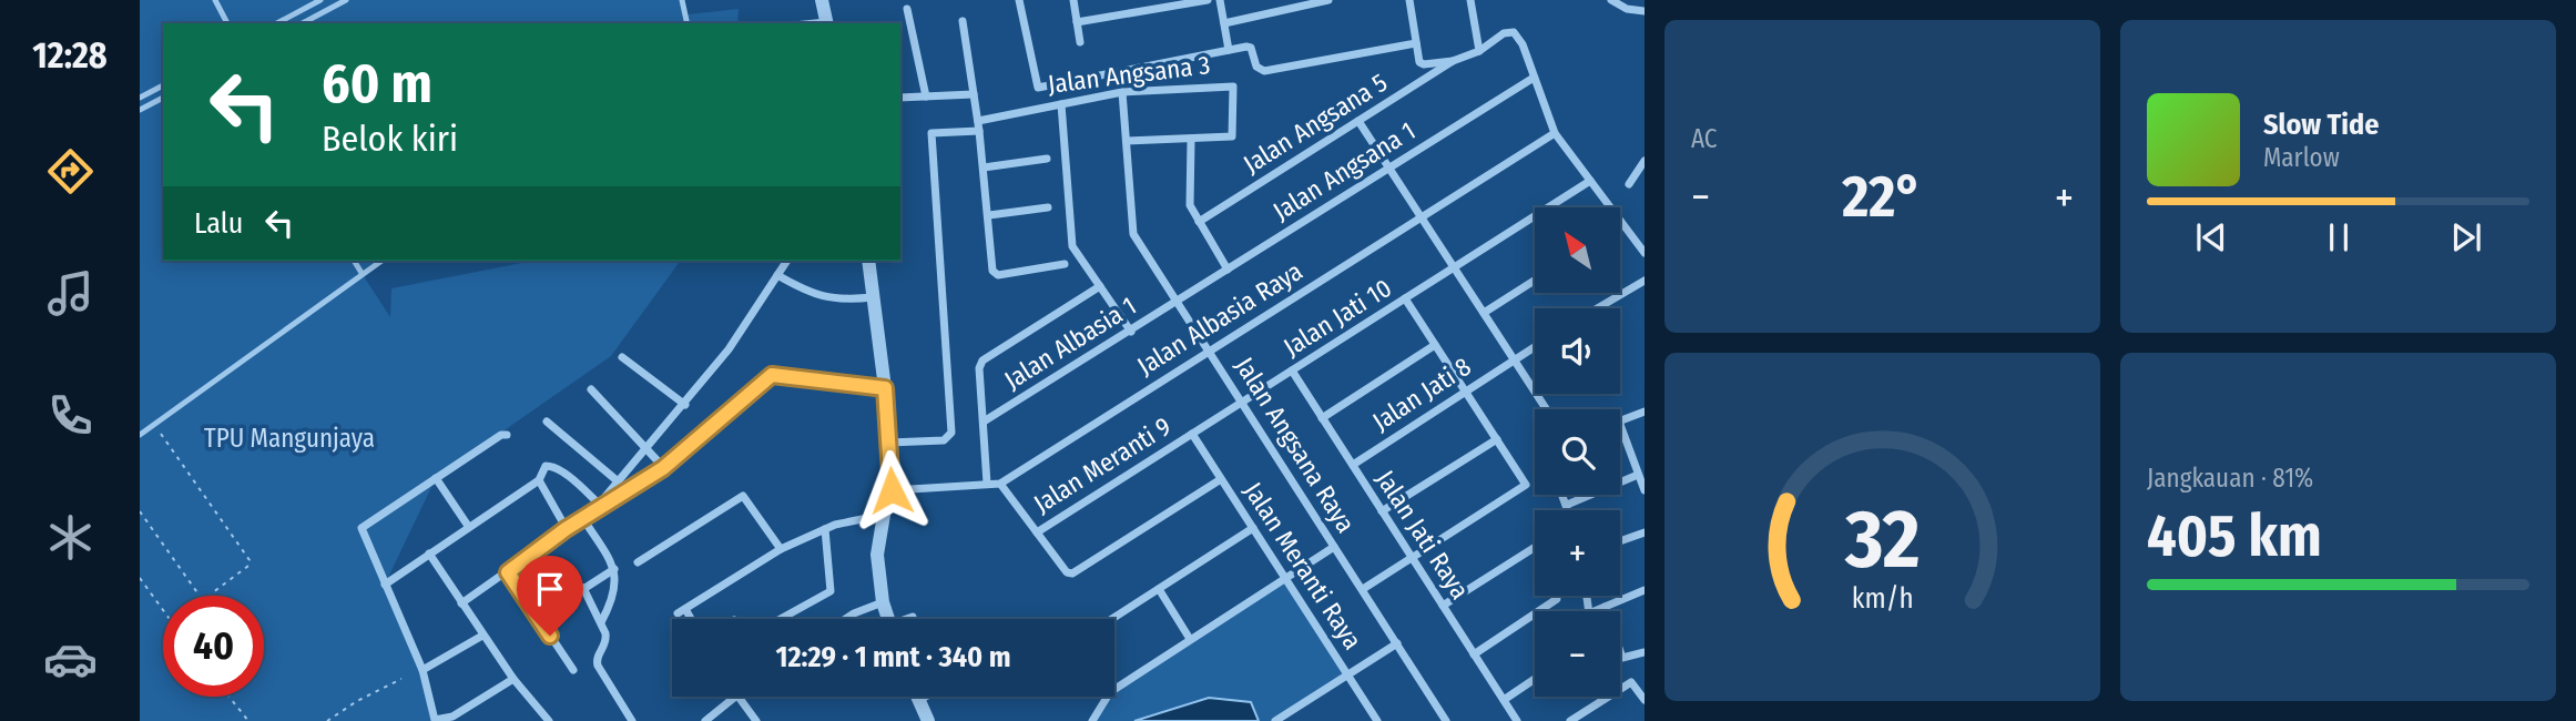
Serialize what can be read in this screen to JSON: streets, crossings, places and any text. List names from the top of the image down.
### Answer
{
  "streets": {
    "street": [
      "Jalan Angsana 3",
      "Jalan Angsana 5",
      "Jalan Angsana 1",
      "Jalan Jati 10",
      "Jalan Albasia Raya",
      "Jalan Albasia 1",
      "Jalan Jati 8",
      "Jalan Angsana Raya",
      "Jalan Meranti 9",
      "Jalan Jati Raya",
      "Jalan Meranti Raya"
    ]
  },
  "crossings": [
    ["Jalan Angsana 3", "Jalan Angsana Raya"],
    ["Jalan Angsana 5", "Jalan Angsana 1"],
    ["Jalan Angsana 1", "Jalan Albasia 1"],
    ["Jalan Angsana 1", "Jalan Angsana Raya"],
    ["Jalan Jati 10", "Jalan Angsana Raya"],
    ["Jalan Jati 10", "Jalan Meranti 9"],
    ["Jalan Jati 10", "Jalan Jati Raya"],
    ["Jalan Albasia Raya", "Jalan Angsana Raya"],
    ["Jalan Albasia Raya", "Jalan Meranti 9"],
    ["Jalan Albasia 1", "Jalan Angsana Raya"],
    ["Jalan Jati 8", "Jalan Jati Raya"],
    ["Jalan Angsana Raya", "Jalan Meranti 9"],
    ["Jalan Meranti 9", "Jalan Meranti Raya"]
  ],
  "parks": ["TPU Mangunjaya"],
  "north": "top left",
  "page": {
    "tabs": "12:28",
    "tile": [
      "AC",
      ["Jangkauan · 81%", "405 km"]
    ],
    "turn": ["60 m", "Belok kiri"],
    "song": ["Slow Tide", "Marlow"],
    "heat": ["−", "22°", "+"],
    "then": "Lalu",
    "map_buttons": ["+", "−"],
    "limit": "40",
    "trip": "12:29 · 1 mnt · 340 m",
    "gauge": ["32", "km/h"]
  }
}
